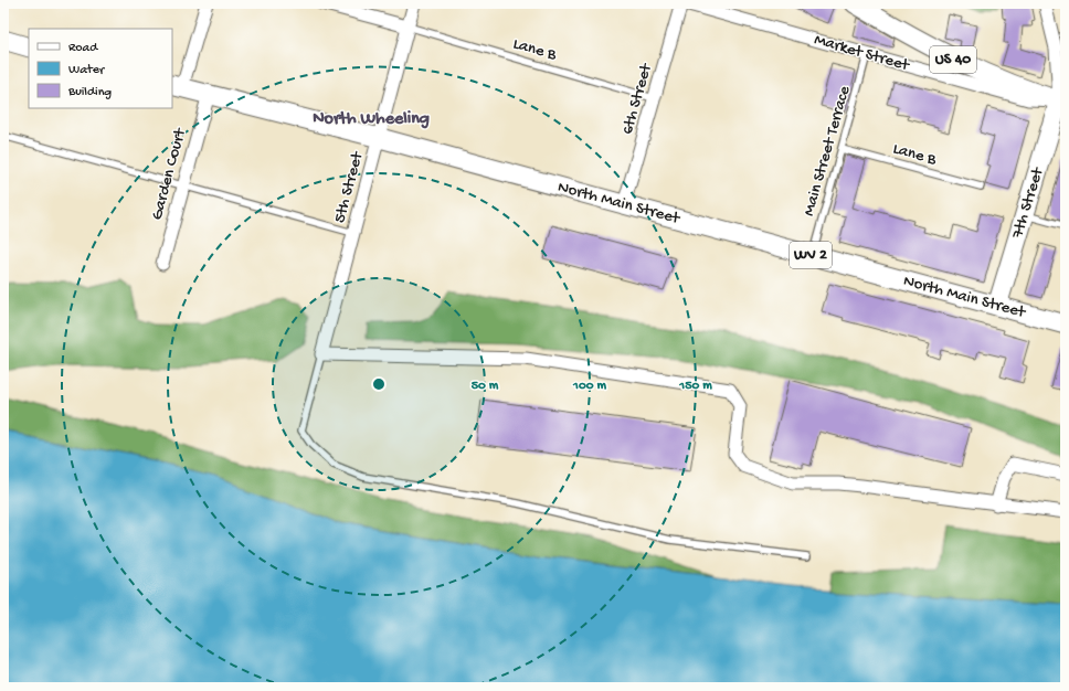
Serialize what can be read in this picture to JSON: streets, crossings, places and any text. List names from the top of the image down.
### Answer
{
  "streets": {
    "main road": [
      "US 40",
      "North Main Street",
      "7th Street",
      "WV 2"
    ],
    "street": [
      "Market Street",
      "6th Street",
      "Garden Court",
      "5th Street"
    ],
    "lane": ["Lane B", "Main Street Terrace"]
  },
  "crossings": [
    ["Lane B", "6th Street"],
    ["Lane B", "Main Street Terrace"],
    ["Lane B", "5th Street"],
    ["Market Street", "US 40"],
    ["Market Street", "Main Street Terrace"],
    ["Market Street", "7th Street"],
    ["US 40", "7th Street"],
    ["6th Street", "North Main Street"],
    ["Main Street Terrace", "North Main Street"],
    ["Garden Court", "North Main Street"],
    ["5th Street", "North Main Street"],
    ["North Main Street", "7th Street"]
  ],
  "districts": ["North Wheeling"],
  "legend": ["Road", "Water", "Building"],
  "rings": ["50 m", "100 m", "150 m"]
}
